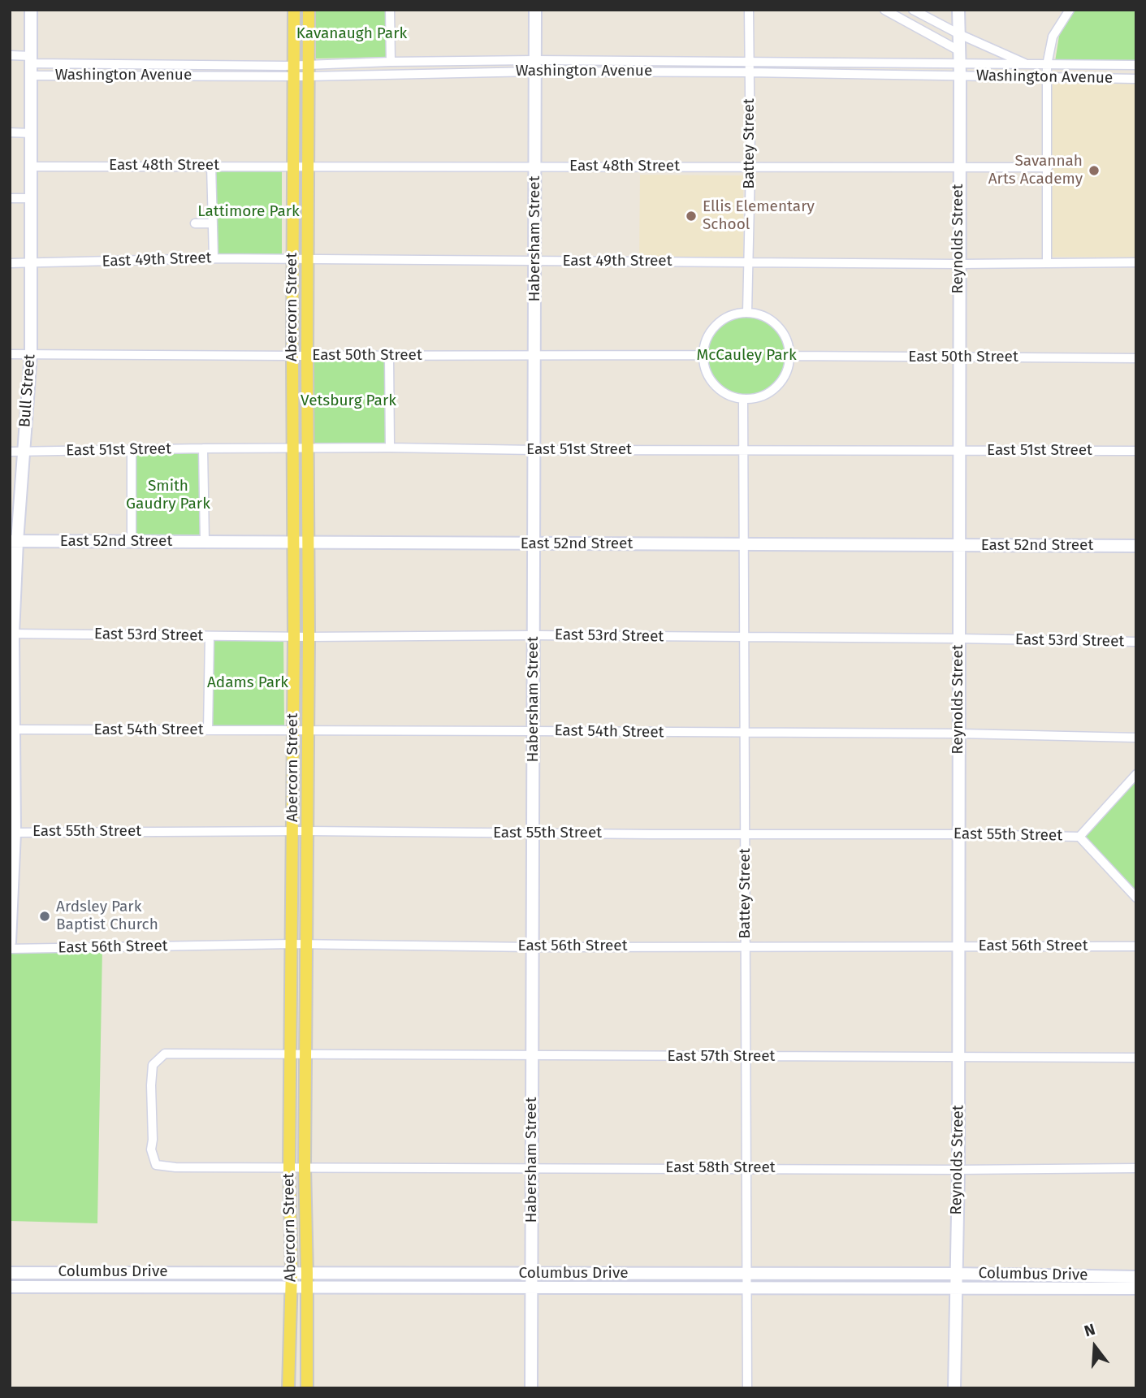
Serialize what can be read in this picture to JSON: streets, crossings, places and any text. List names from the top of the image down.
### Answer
{
  "streets": {
    "main road": ["Abercorn Street"],
    "street": [
      "Washington Avenue",
      "Battey Street",
      "East 48th Street",
      "Habersham Street",
      "Reynolds Street",
      "East 49th Street",
      "East 50th Street",
      "Bull Street",
      "East 51st Street",
      "East 52nd Street",
      "East 53rd Street",
      "East 54th Street",
      "East 55th Street",
      "East 56th Street",
      "East 57th Street",
      "East 58th Street",
      "Columbus Drive"
    ]
  },
  "crossings": [
    ["Washington Avenue", "Battey Street"],
    ["Washington Avenue", "Habersham Street"],
    ["Washington Avenue", "Reynolds Street"],
    ["Washington Avenue", "Abercorn Street"],
    ["Washington Avenue", "Bull Street"],
    ["Battey Street", "East 48th Street"],
    ["Battey Street", "East 49th Street"],
    ["Battey Street", "East 50th Street"],
    ["Battey Street", "East 51st Street"],
    ["Battey Street", "East 52nd Street"],
    ["Battey Street", "East 53rd Street"],
    ["Battey Street", "East 54th Street"],
    ["Battey Street", "East 55th Street"],
    ["Battey Street", "East 56th Street"],
    ["Battey Street", "East 57th Street"],
    ["Battey Street", "East 58th Street"],
    ["Battey Street", "Columbus Drive"],
    ["East 48th Street", "Habersham Street"],
    ["East 48th Street", "Reynolds Street"],
    ["East 48th Street", "Abercorn Street"],
    ["East 48th Street", "Bull Street"],
    ["Habersham Street", "East 49th Street"],
    ["Habersham Street", "East 50th Street"],
    ["Habersham Street", "East 51st Street"],
    ["Habersham Street", "East 52nd Street"],
    ["Habersham Street", "East 53rd Street"],
    ["Habersham Street", "East 54th Street"],
    ["Habersham Street", "East 55th Street"],
    ["Habersham Street", "East 56th Street"],
    ["Habersham Street", "East 57th Street"],
    ["Habersham Street", "East 58th Street"],
    ["Habersham Street", "Columbus Drive"],
    ["Reynolds Street", "East 49th Street"],
    ["Reynolds Street", "East 50th Street"],
    ["Reynolds Street", "East 51st Street"],
    ["Reynolds Street", "East 52nd Street"],
    ["Reynolds Street", "East 53rd Street"],
    ["Reynolds Street", "East 54th Street"],
    ["Reynolds Street", "East 55th Street"],
    ["Reynolds Street", "East 56th Street"],
    ["Reynolds Street", "East 57th Street"],
    ["Reynolds Street", "East 58th Street"],
    ["Reynolds Street", "Columbus Drive"],
    ["East 49th Street", "Abercorn Street"],
    ["East 49th Street", "Bull Street"],
    ["Abercorn Street", "East 50th Street"],
    ["Abercorn Street", "East 51st Street"],
    ["Abercorn Street", "East 52nd Street"],
    ["Abercorn Street", "East 53rd Street"],
    ["Abercorn Street", "East 54th Street"],
    ["Abercorn Street", "East 55th Street"],
    ["Abercorn Street", "East 56th Street"],
    ["Abercorn Street", "East 57th Street"],
    ["Abercorn Street", "East 58th Street"],
    ["Abercorn Street", "Columbus Drive"],
    ["East 50th Street", "Bull Street"],
    ["Bull Street", "East 51st Street"],
    ["Bull Street", "East 52nd Street"],
    ["Bull Street", "East 53rd Street"],
    ["Bull Street", "East 54th Street"],
    ["Bull Street", "East 55th Street"],
    ["East 57th Street", "East 58th Street"]
  ],
  "parks": [
    "Kavanaugh Park",
    "Lattimore Park",
    "McCauley Park",
    "Vetsburg Park",
    "Smith Gaudry Park",
    "Adams Park"
  ],
  "places": ["Savannah Arts Academy", "Ellis Elementary School", "Ardsley Park Baptist Church"],
  "north": "top"
}
